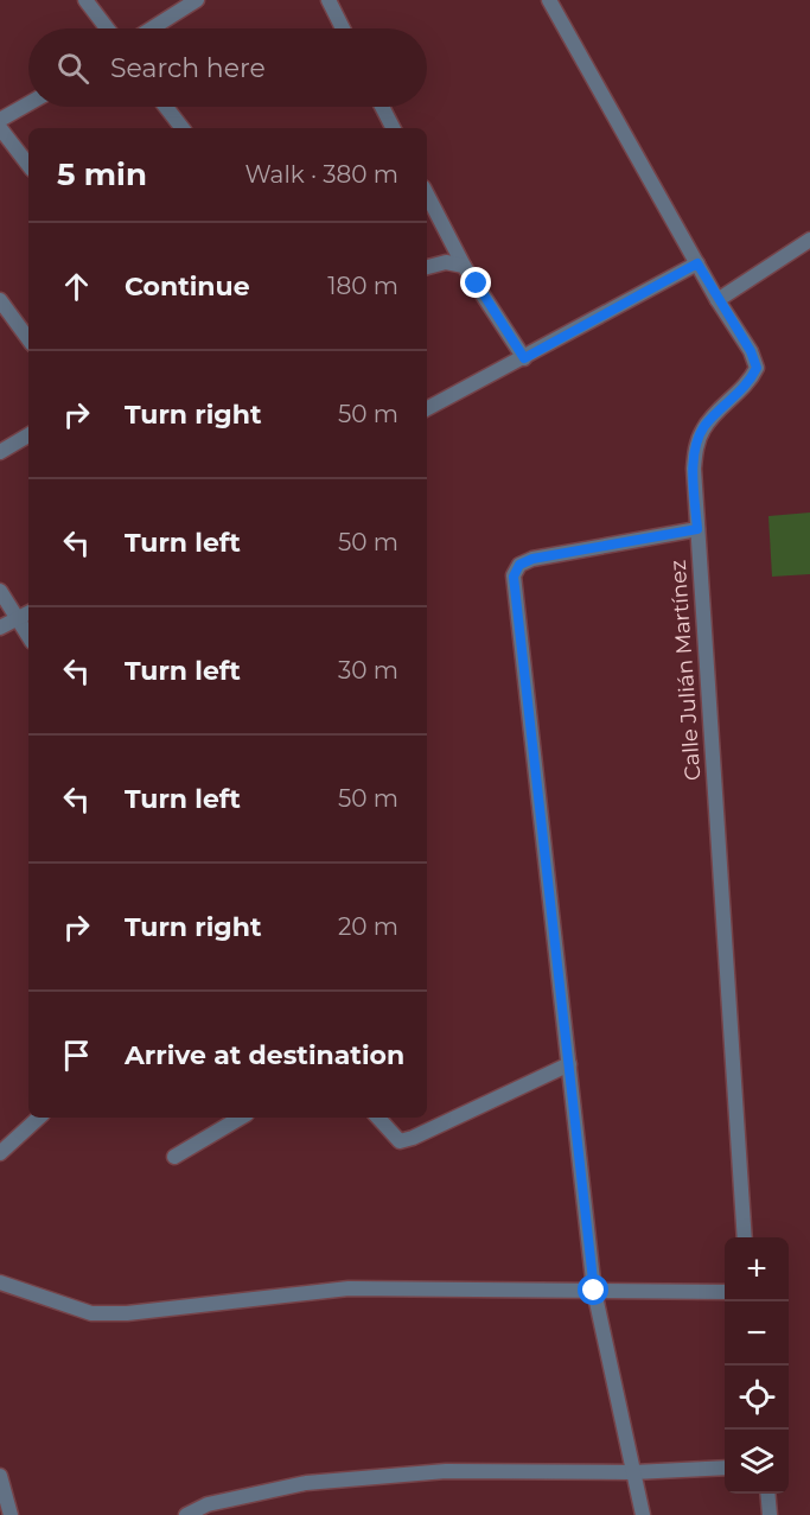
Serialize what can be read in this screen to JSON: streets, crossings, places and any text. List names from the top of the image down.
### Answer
{
  "streets": {
    "street": ["Calle Julián Martínez"]
  },
  "page": {
    "search": "Search here",
    "heading": ["5 min", "Walk · 380 m"],
    "list": [
      ["Continue", "180 m"],
      ["Turn right", "50 m"],
      ["Turn left", "50 m"],
      ["Turn left", "30 m"],
      ["Turn left", "50 m"],
      ["Turn right", "20 m"],
      "Arrive at destination"
    ],
    "map_buttons": ["+", "−"]
  }
}
